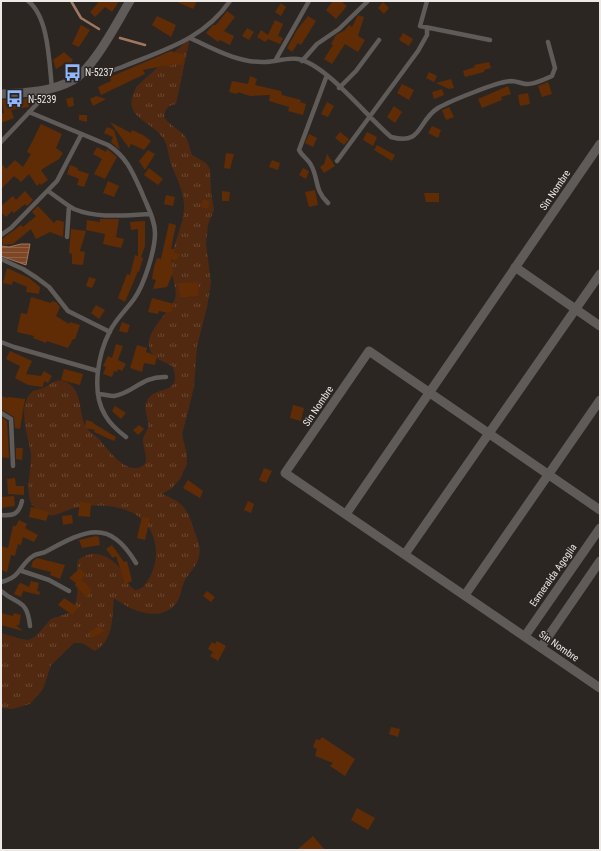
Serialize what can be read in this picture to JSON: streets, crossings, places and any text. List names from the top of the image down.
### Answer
{
  "streets": {
    "street": ["Sin Nombre", "Esmeralda Agoglia"]
  },
  "crossings": [
    ["Sin Nombre", "Esmeralda Agoglia"]
  ],
  "places": {
    "bus stop": ["N-5237", "N-5239"]
  }
}
